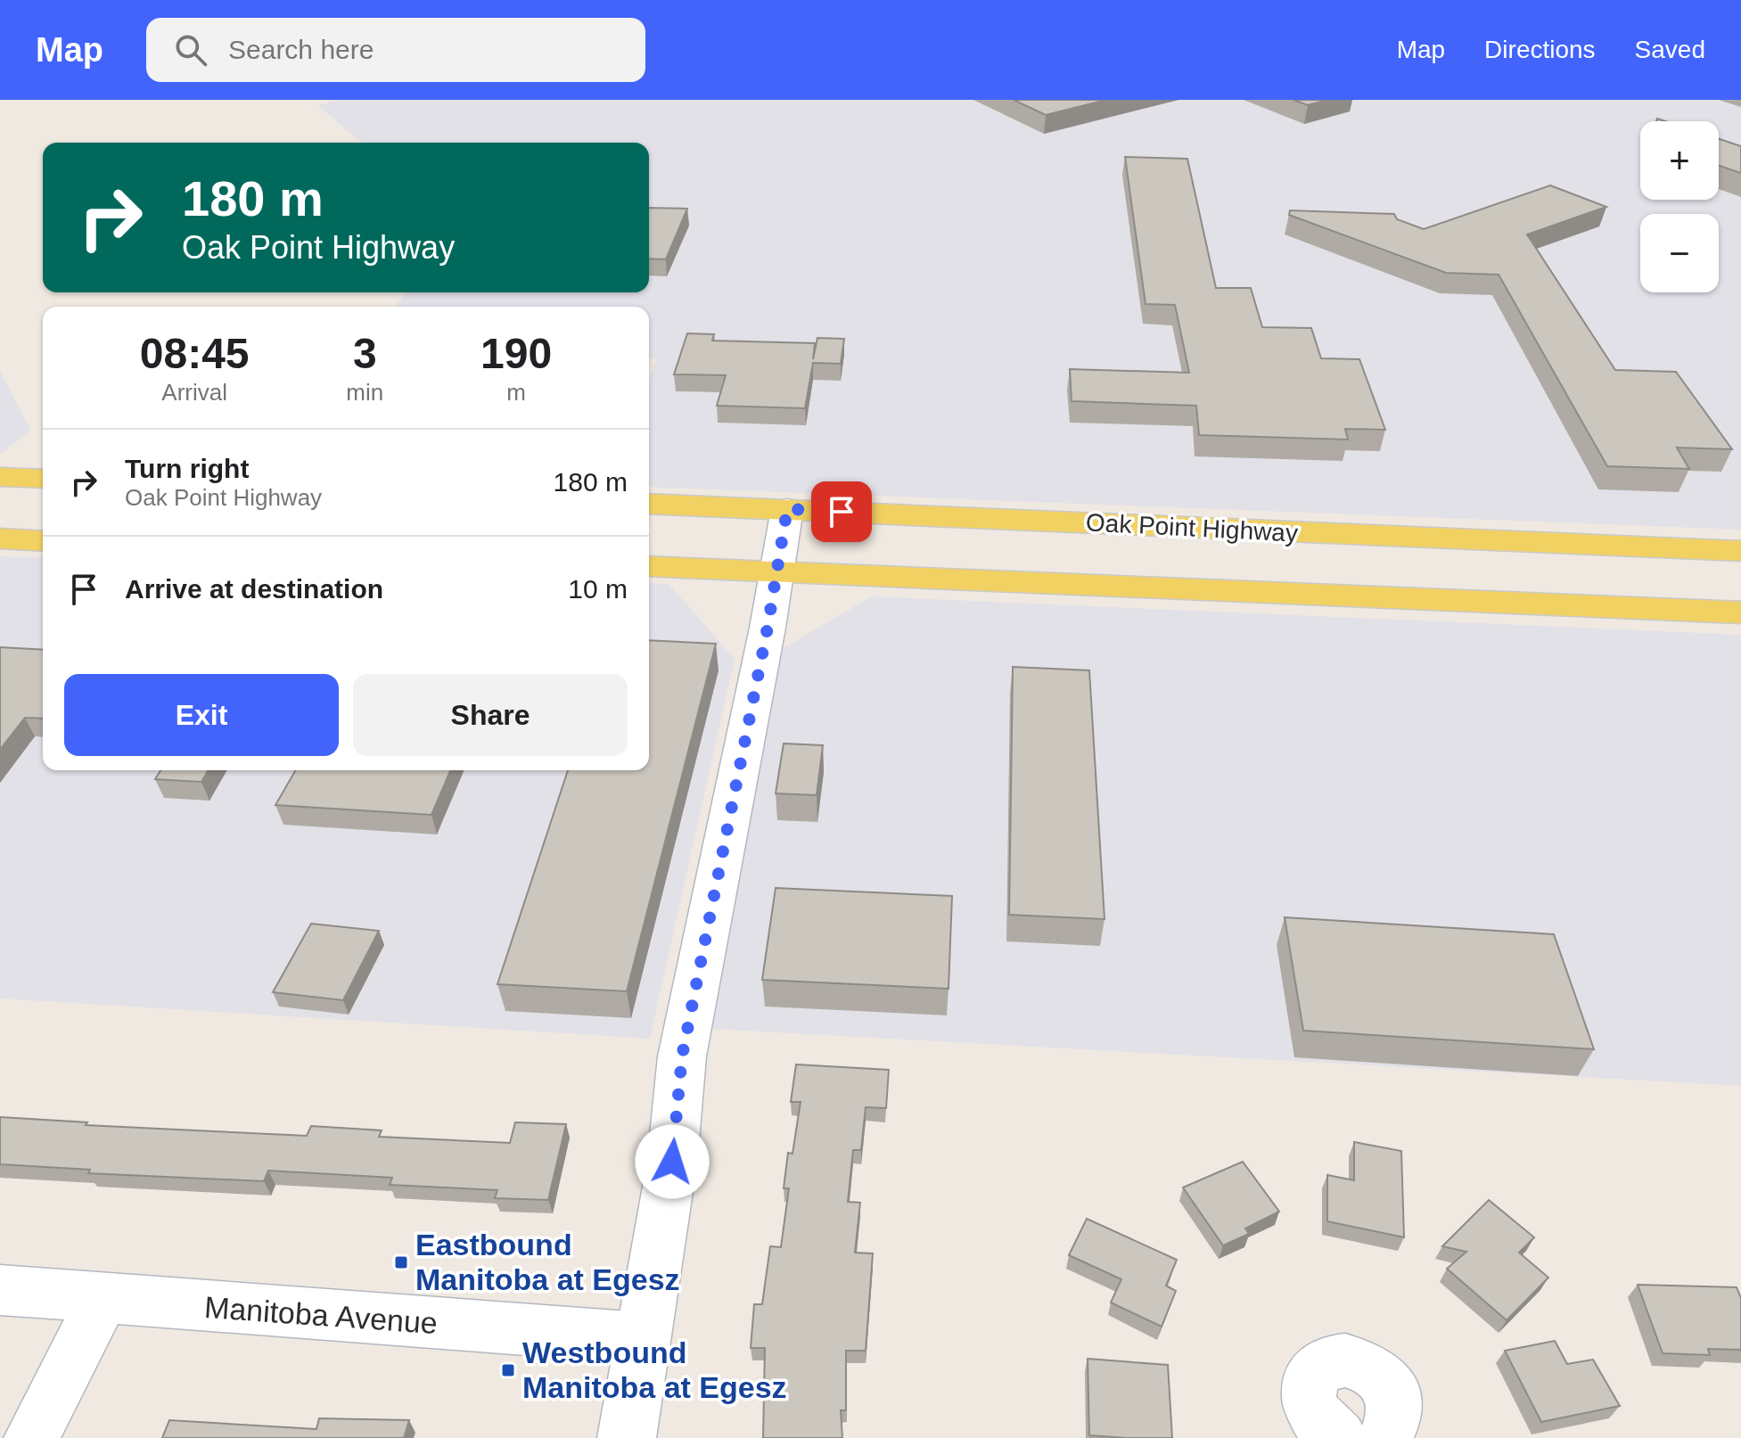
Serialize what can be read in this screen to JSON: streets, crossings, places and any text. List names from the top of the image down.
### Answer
{
  "streets": {
    "main road": ["Oak Point Highway"],
    "street": ["Manitoba Avenue"]
  },
  "places": {
    "transit": ["Eastbound Manitoba at Egesz", "Westbound Manitoba at Egesz"]
  },
  "page": {
    "header": "Map",
    "search": "Search here",
    "nav": ["Map", "Directions", "Saved"],
    "map_buttons": ["+", "−"],
    "turn": ["180 m", "Oak Point Highway"],
    "eta": [
      "08:45",
      "Arrival",
      "3",
      "min",
      "190",
      "m"
    ],
    "list": [
      {
        "name": "Turn right",
        "note": "Oak Point Highway",
        "value": "180 m"
      },
      {
        "name": "Arrive at destination",
        "value": "10 m"
      }
    ],
    "buttons": ["Exit", "Share"]
  }
}
